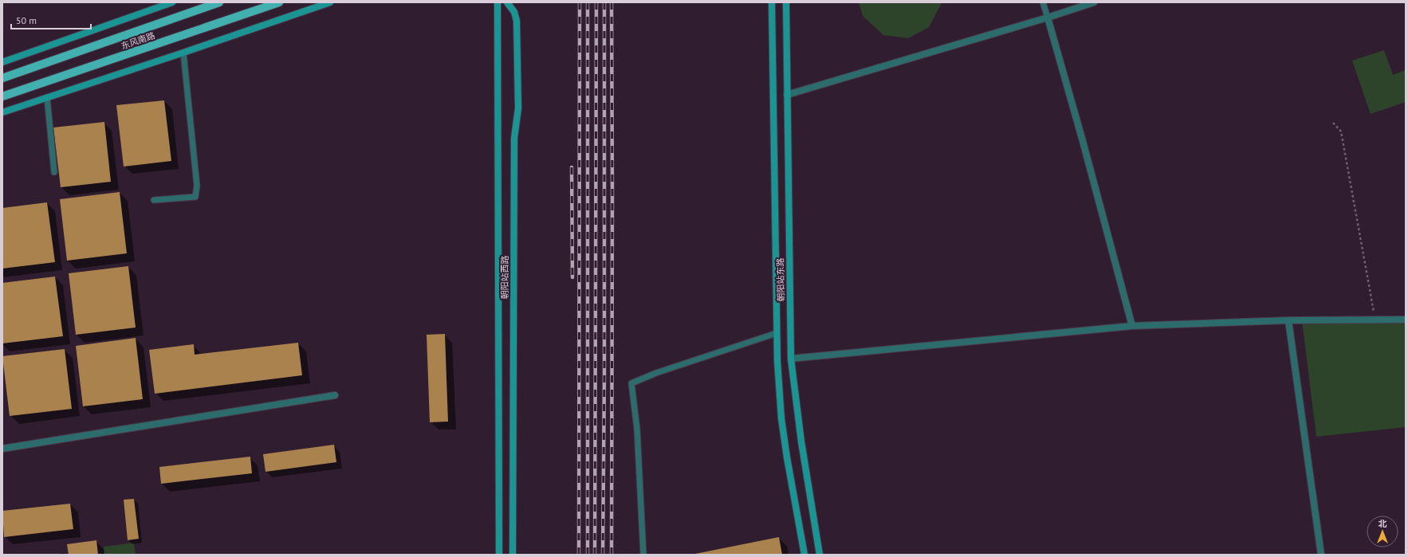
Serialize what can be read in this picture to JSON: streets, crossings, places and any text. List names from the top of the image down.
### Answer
{
  "streets": {
    "main road": ["东风南路", "朝阳站西路", "朝阳站东路"]
  },
  "scale_bar": "50 m",
  "north": "top"
}
